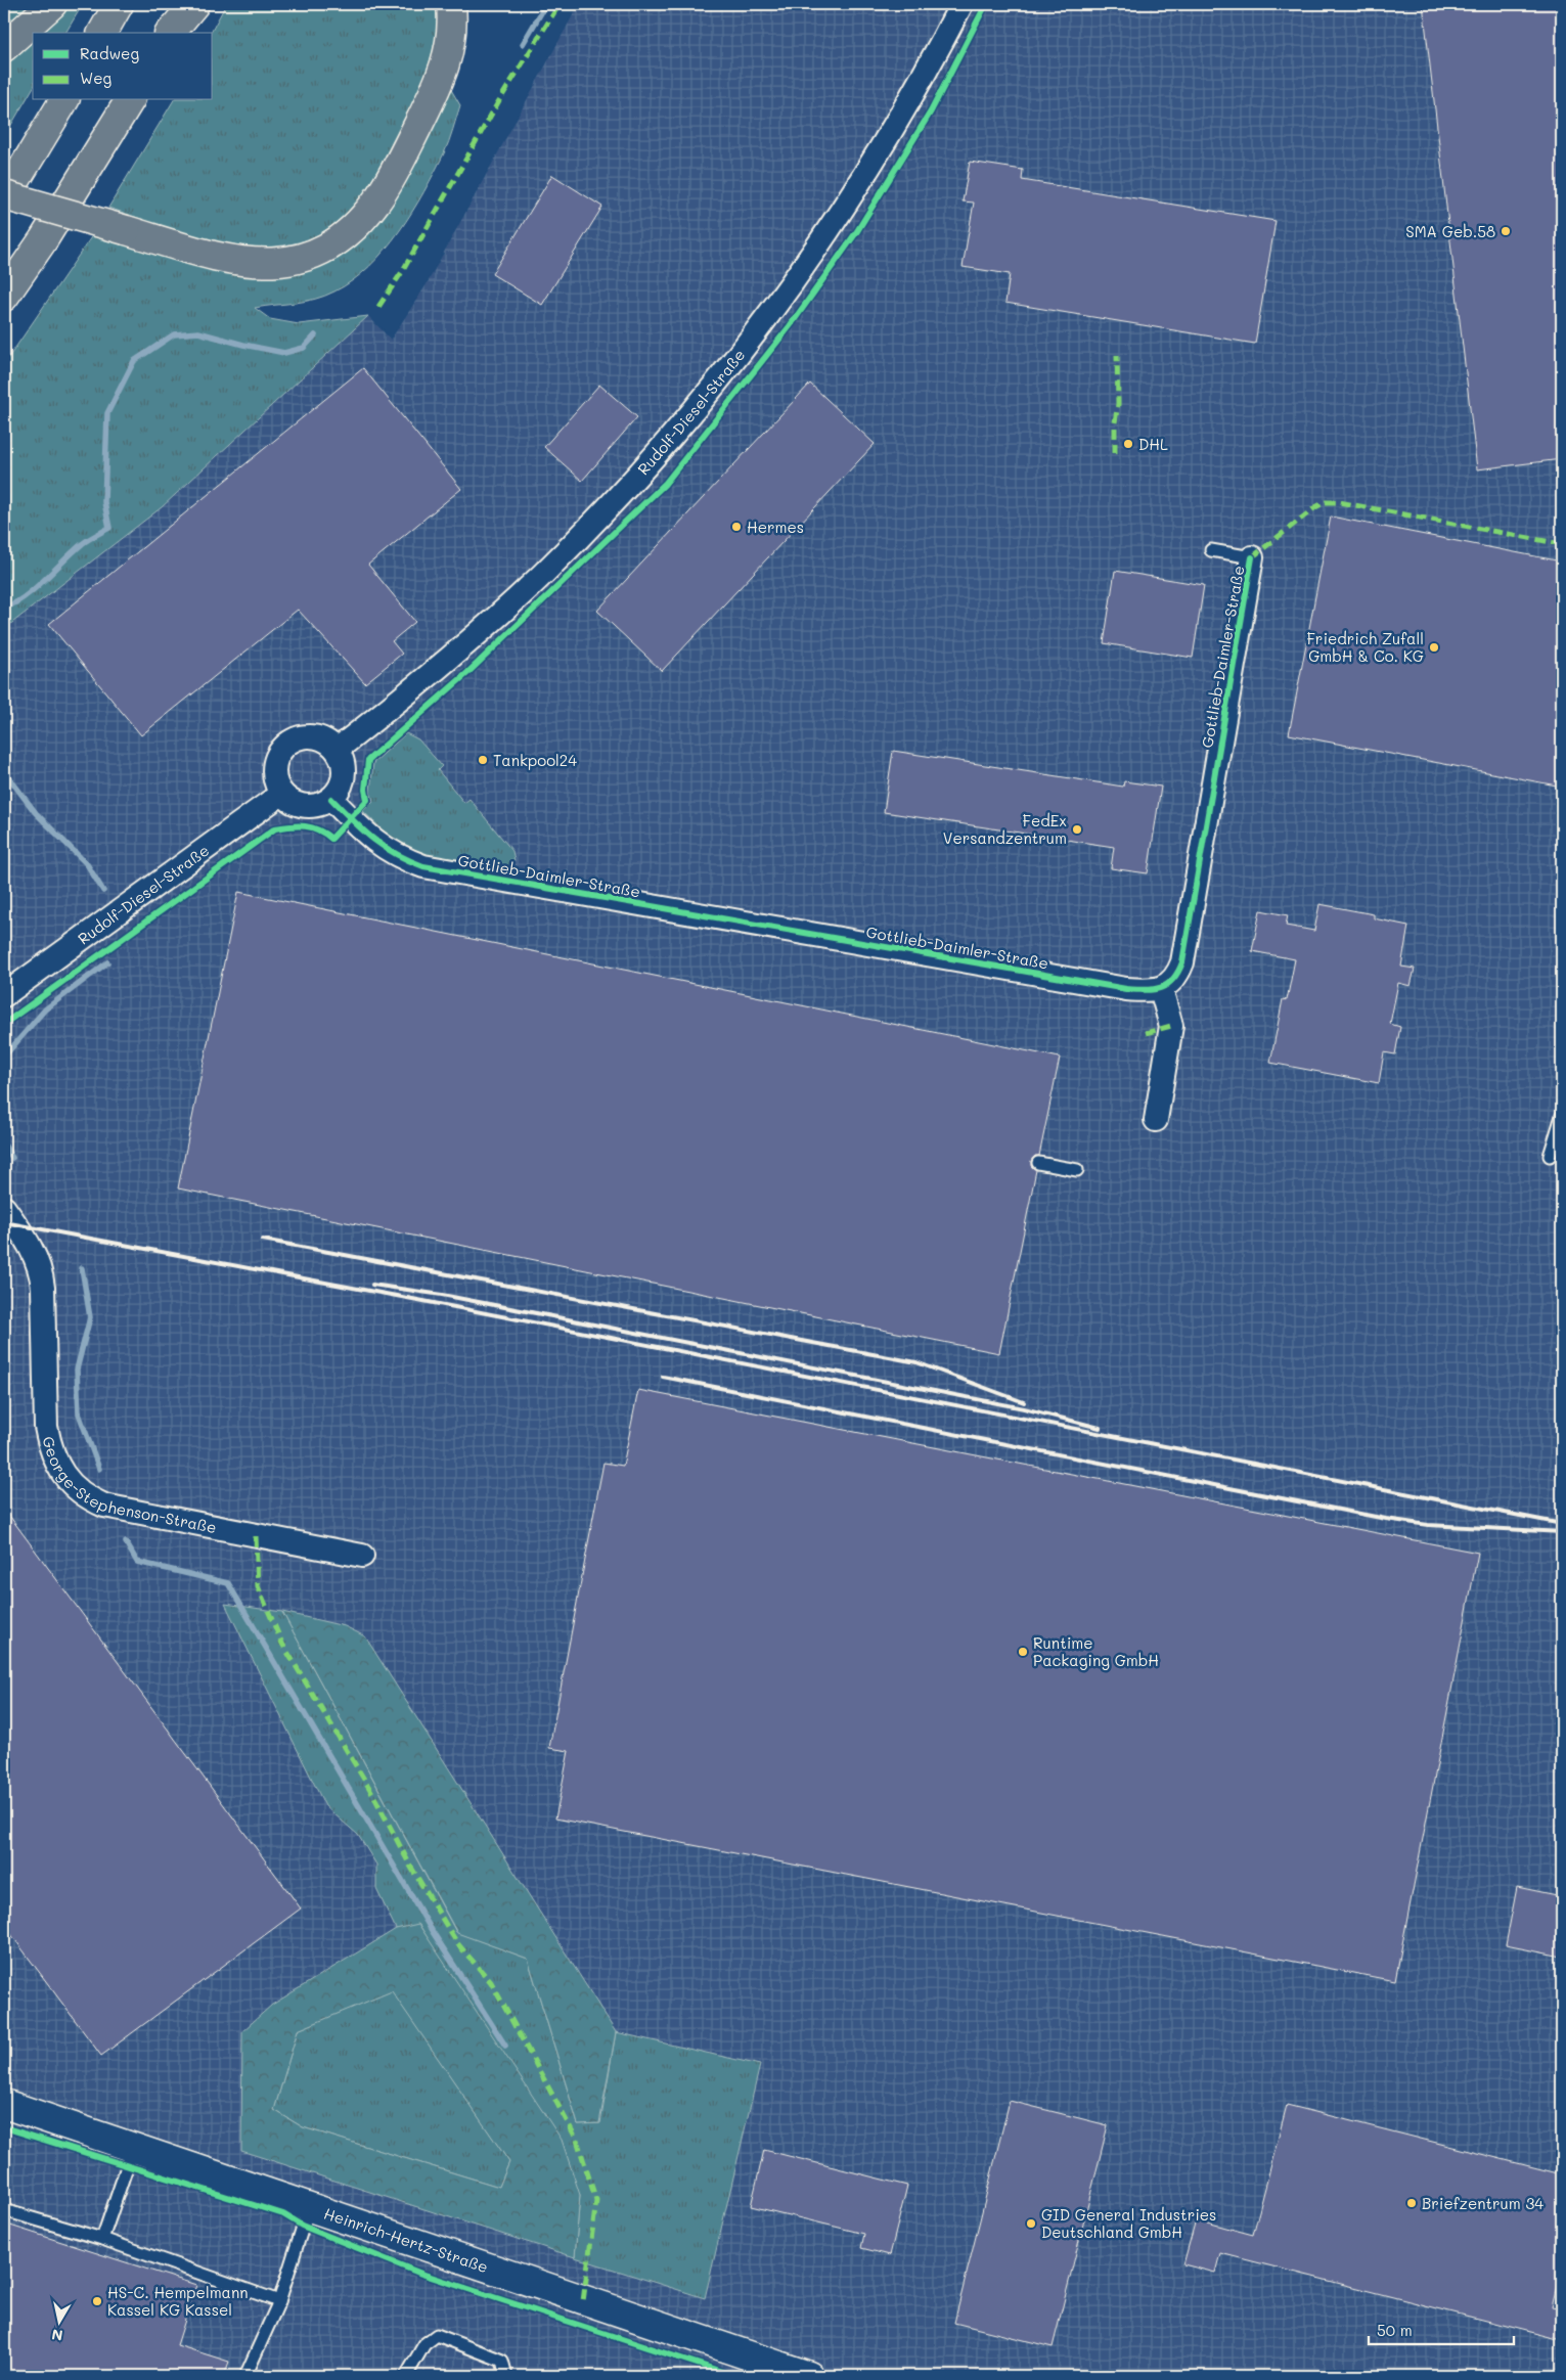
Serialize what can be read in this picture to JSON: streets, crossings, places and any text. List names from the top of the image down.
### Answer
{
  "streets": {
    "street": [
      "Rudolf-Diesel-Straße",
      "Gottlieb-Daimler-Straße",
      "George-Stephenson-Straße",
      "Heinrich-Hertz-Straße"
    ]
  },
  "crossings": [
    ["Rudolf-Diesel-Straße", "Gottlieb-Daimler-Straße"]
  ],
  "places": [
    "SMA Geb.58",
    "DHL",
    "Hermes",
    "Friedrich Zufall GmbH & Co. KG",
    "Tankpool24",
    "FedEx Versandzentrum",
    "Runtime Packaging GmbH",
    "Briefzentrum 34",
    "GID General Industries Deutschland GmbH",
    "HS-C. Hempelmann Kassel KG Kassel"
  ],
  "legend": ["Radweg", "Weg"],
  "scale_bar": "50 m",
  "north": "bottom"
}
